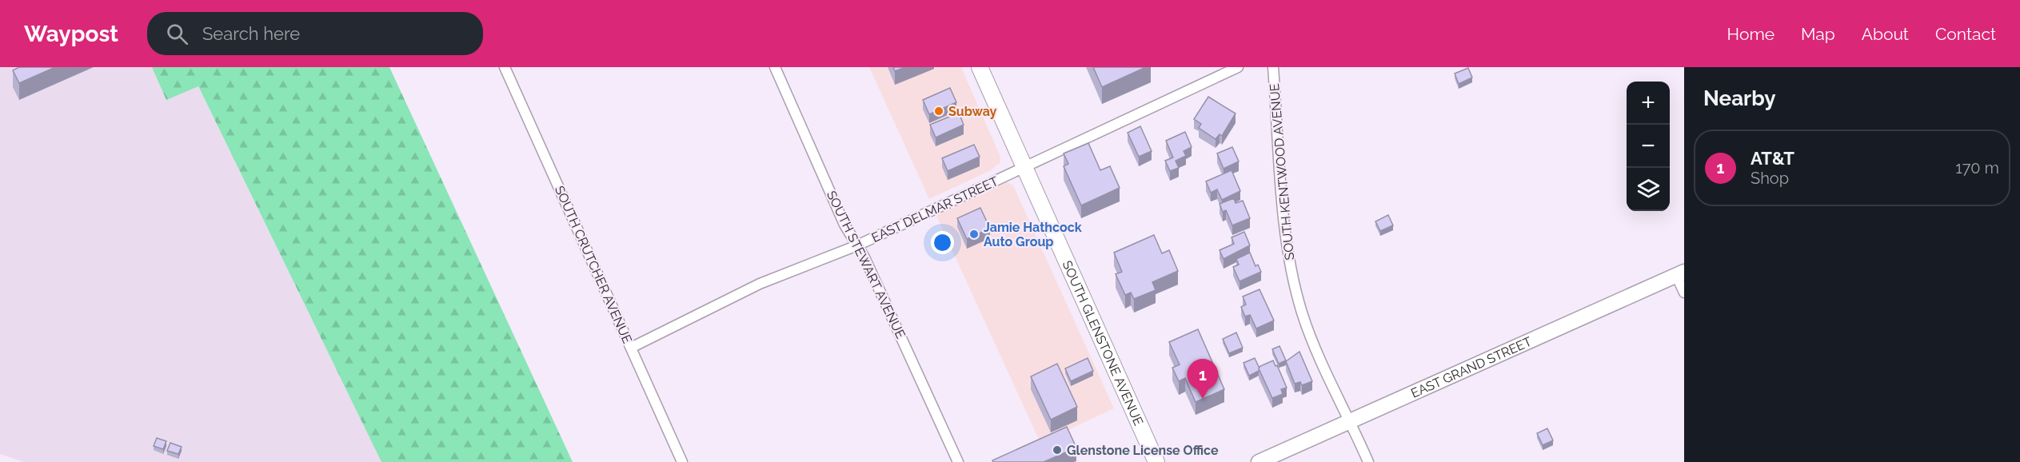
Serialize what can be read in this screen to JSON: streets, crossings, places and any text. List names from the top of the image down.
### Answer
{
  "streets": {
    "main road": ["SOUTH GLENSTONE AVENUE", "EAST GRAND STREET"],
    "street": [
      "SOUTH KENTWOOD AVENUE",
      "EAST DELMAR STREET",
      "SOUTH CRUTCHER AVENUE",
      "SOUTH STEWART AVENUE"
    ]
  },
  "crossings": [
    ["SOUTH KENTWOOD AVENUE", "EAST GRAND STREET"],
    ["EAST DELMAR STREET", "SOUTH CRUTCHER AVENUE"],
    ["EAST DELMAR STREET", "SOUTH STEWART AVENUE"],
    ["EAST DELMAR STREET", "SOUTH GLENSTONE AVENUE"]
  ],
  "places": ["Subway", "Jamie Hathcock Auto Group", "Glenstone License Office"],
  "page": {
    "header": "Waypost",
    "search": "Search here",
    "nav": [
      "Home",
      "Map",
      "About",
      "Contact"
    ],
    "heading": "Nearby",
    "map_buttons": ["+", "−"],
    "list": [
      {
        "mark": "1",
        "name": "AT&T",
        "note": "Shop",
        "value": "170 m"
      }
    ],
    "pins": "1"
  }
}
